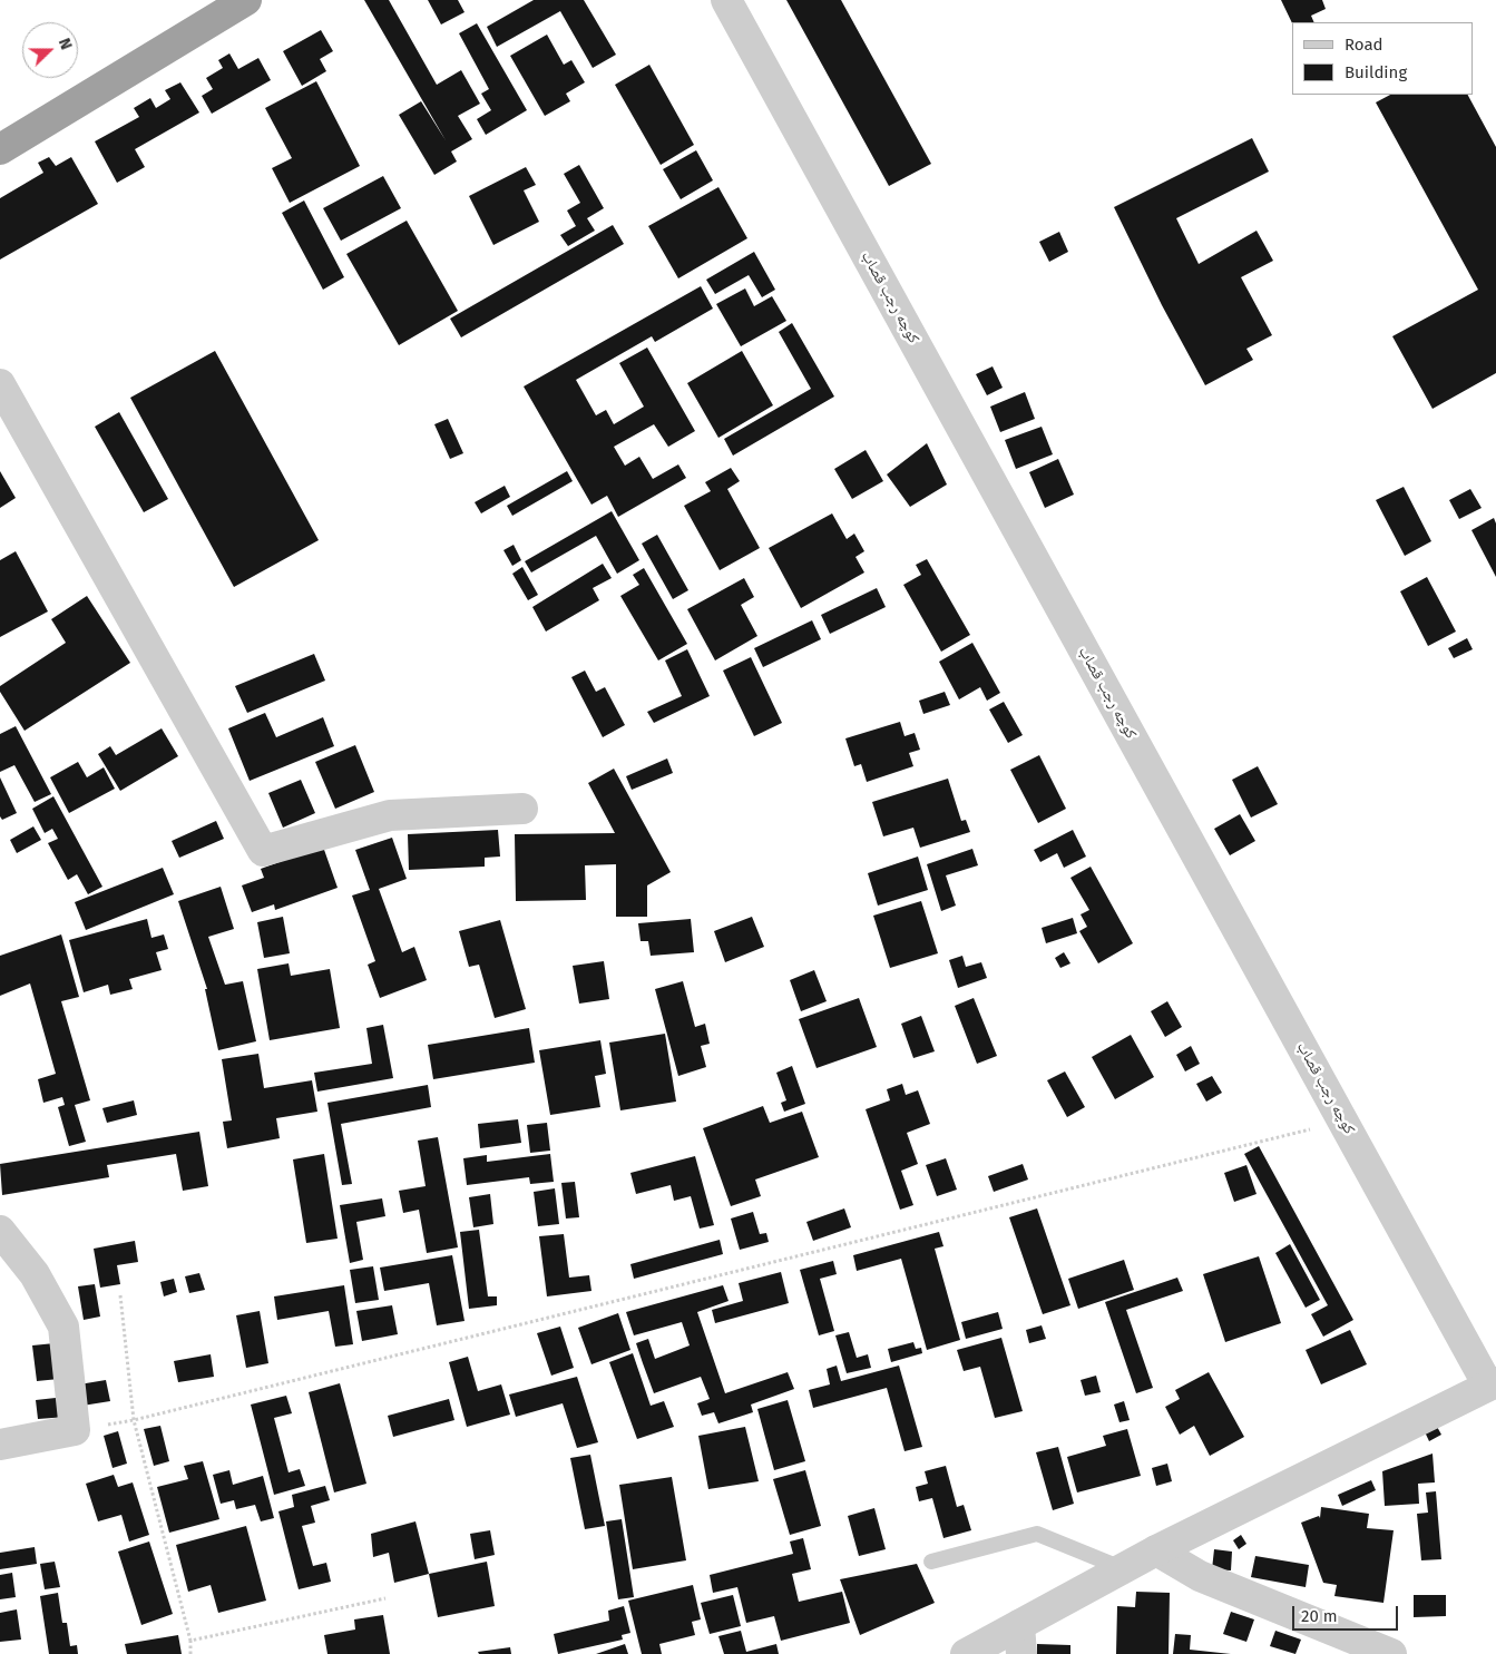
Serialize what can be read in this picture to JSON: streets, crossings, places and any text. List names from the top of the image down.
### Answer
{
  "streets": {
    "street": ["کوچه رجب قصاب"]
  },
  "legend": ["Road", "Building"],
  "scale_bar": "20 m",
  "north": "right"
}
